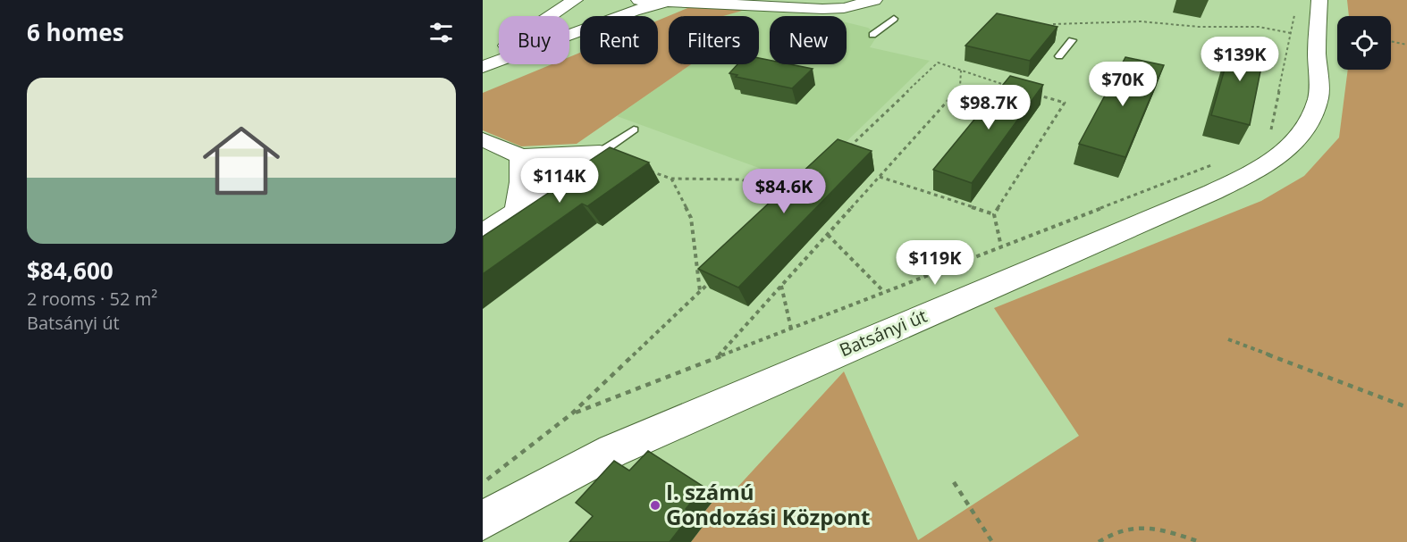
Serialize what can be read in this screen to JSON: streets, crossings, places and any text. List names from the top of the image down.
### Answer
{
  "streets": {
    "street": ["Batsányi út"]
  },
  "places": ["I. számú Gondozási Központ"],
  "page": {
    "heading": "6 homes",
    "chip": [
      "Buy",
      "Rent",
      "Filters",
      "New"
    ],
    "price": [
      "$139K",
      "$70K",
      "$98.7K",
      "$114K",
      "$84.6K",
      "$119K"
    ],
    "list": [
      {
        "name": "$84,600",
        "note": "2 rooms · 52 m² · Batsányi út"
      }
    ]
  }
}
